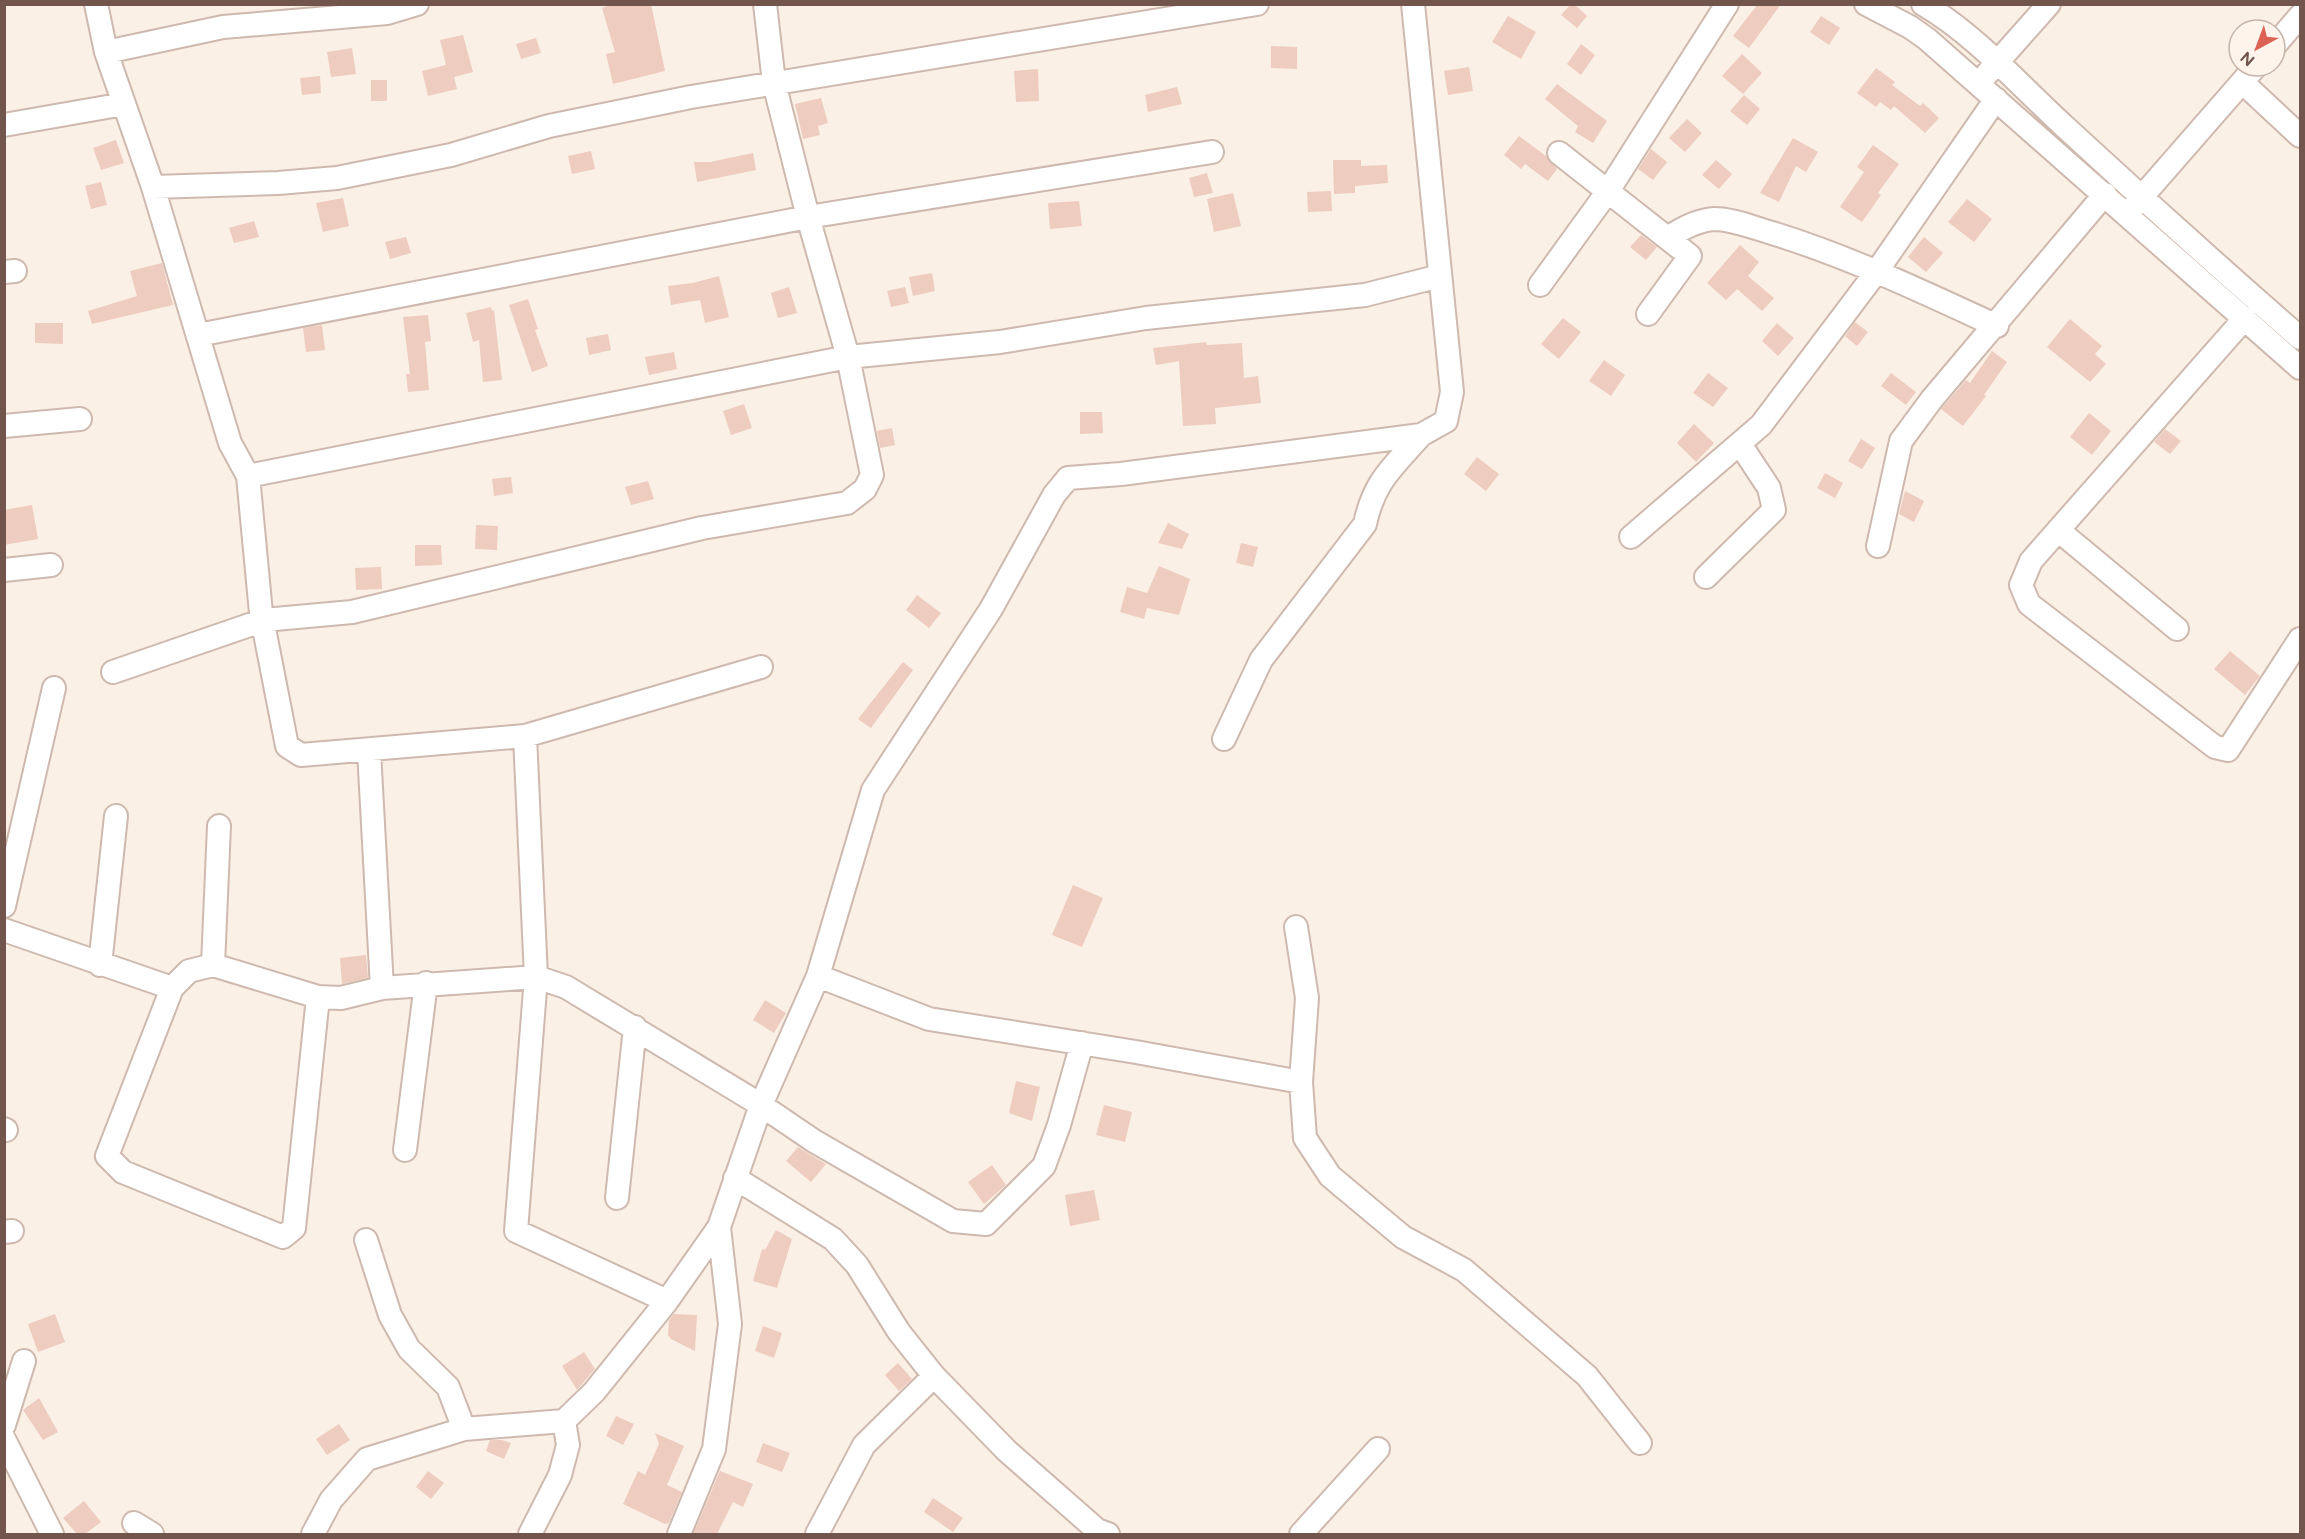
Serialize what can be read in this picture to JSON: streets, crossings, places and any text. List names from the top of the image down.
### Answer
{
  "north": "bottom left"
}
